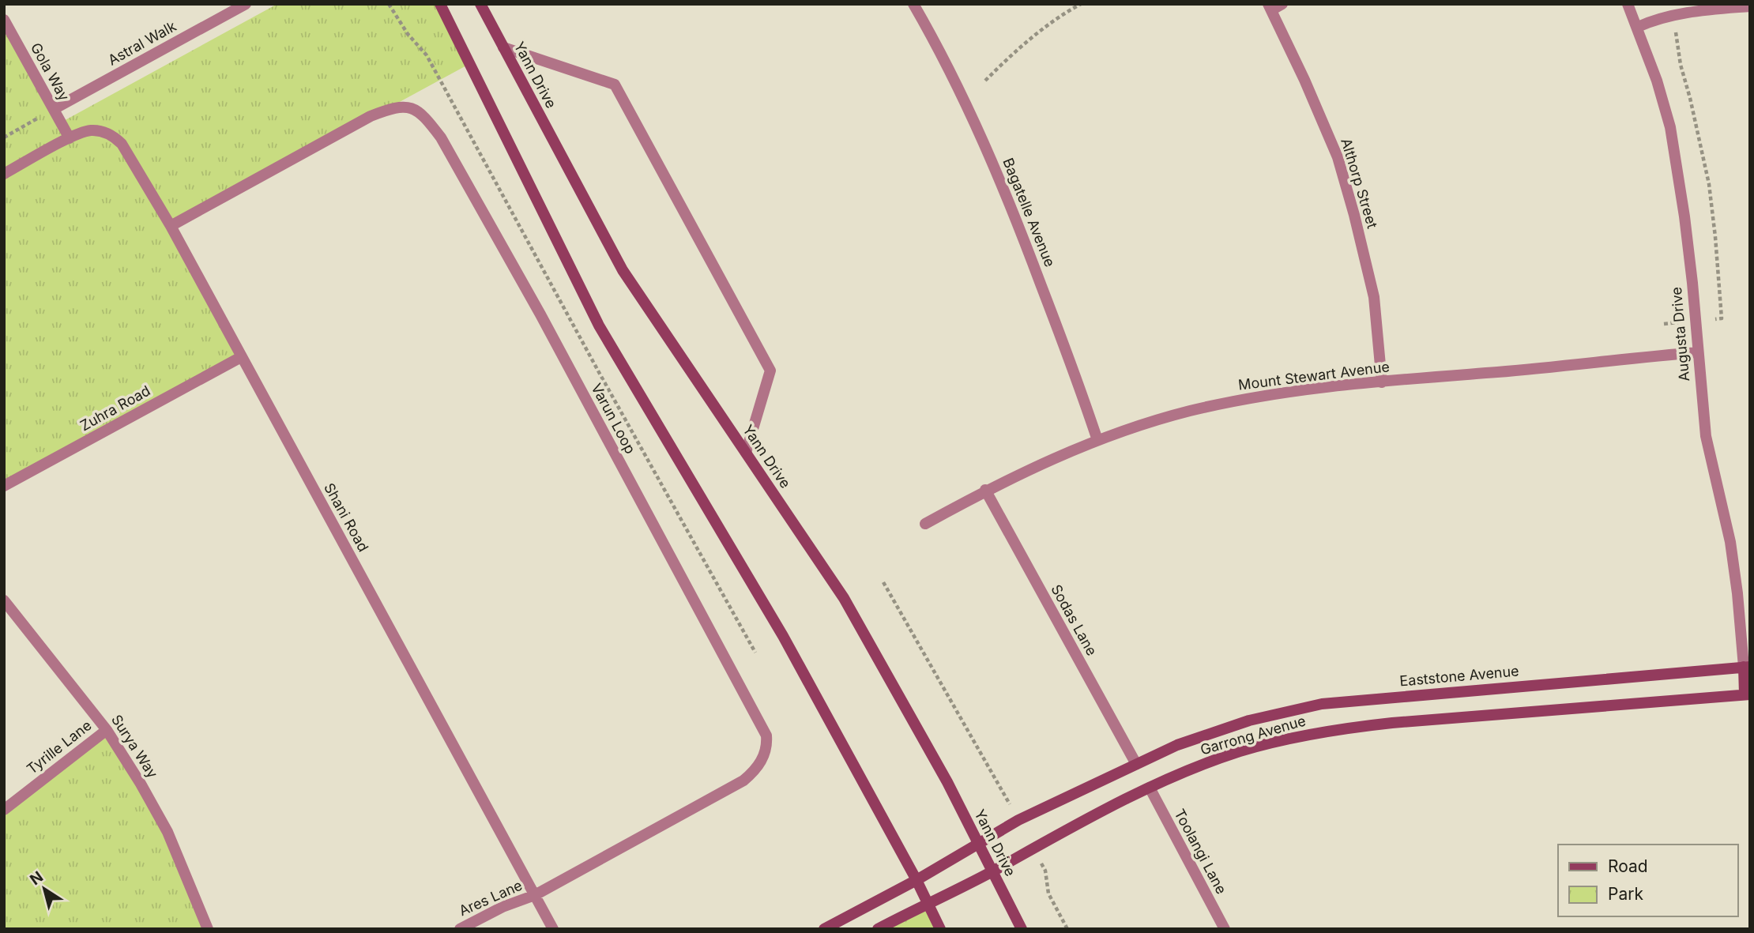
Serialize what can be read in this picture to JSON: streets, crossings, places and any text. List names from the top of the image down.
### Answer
{
  "streets": {
    "street": [
      "Astral Walk",
      "Gola Way",
      "Yann Drive",
      "Althorp Street",
      "Bagatelle Avenue",
      "Augusta Drive",
      "Mount Stewart Avenue",
      "Zuhra Road",
      "Varun Loop",
      "Shani Road",
      "Sodas Lane",
      "Eaststone Avenue",
      "Garrong Avenue",
      "Surya Way",
      "Tyrille Lane",
      "Toolangi Lane",
      "Ares Lane"
    ]
  },
  "crossings": [
    ["Astral Walk", "Gola Way"],
    ["Gola Way", "Shani Road"],
    ["Yann Drive", "Garrong Avenue"],
    ["Althorp Street", "Mount Stewart Avenue"],
    ["Bagatelle Avenue", "Mount Stewart Avenue"],
    ["Augusta Drive", "Mount Stewart Avenue"],
    ["Augusta Drive", "Eaststone Avenue"],
    ["Mount Stewart Avenue", "Sodas Lane"],
    ["Zuhra Road", "Shani Road"],
    ["Varun Loop", "Shani Road"],
    ["Varun Loop", "Ares Lane"],
    ["Shani Road", "Ares Lane"],
    ["Sodas Lane", "Eaststone Avenue"],
    ["Garrong Avenue", "Toolangi Lane"],
    ["Surya Way", "Tyrille Lane"]
  ],
  "legend": ["Road", "Park"],
  "north": "top left"
}
